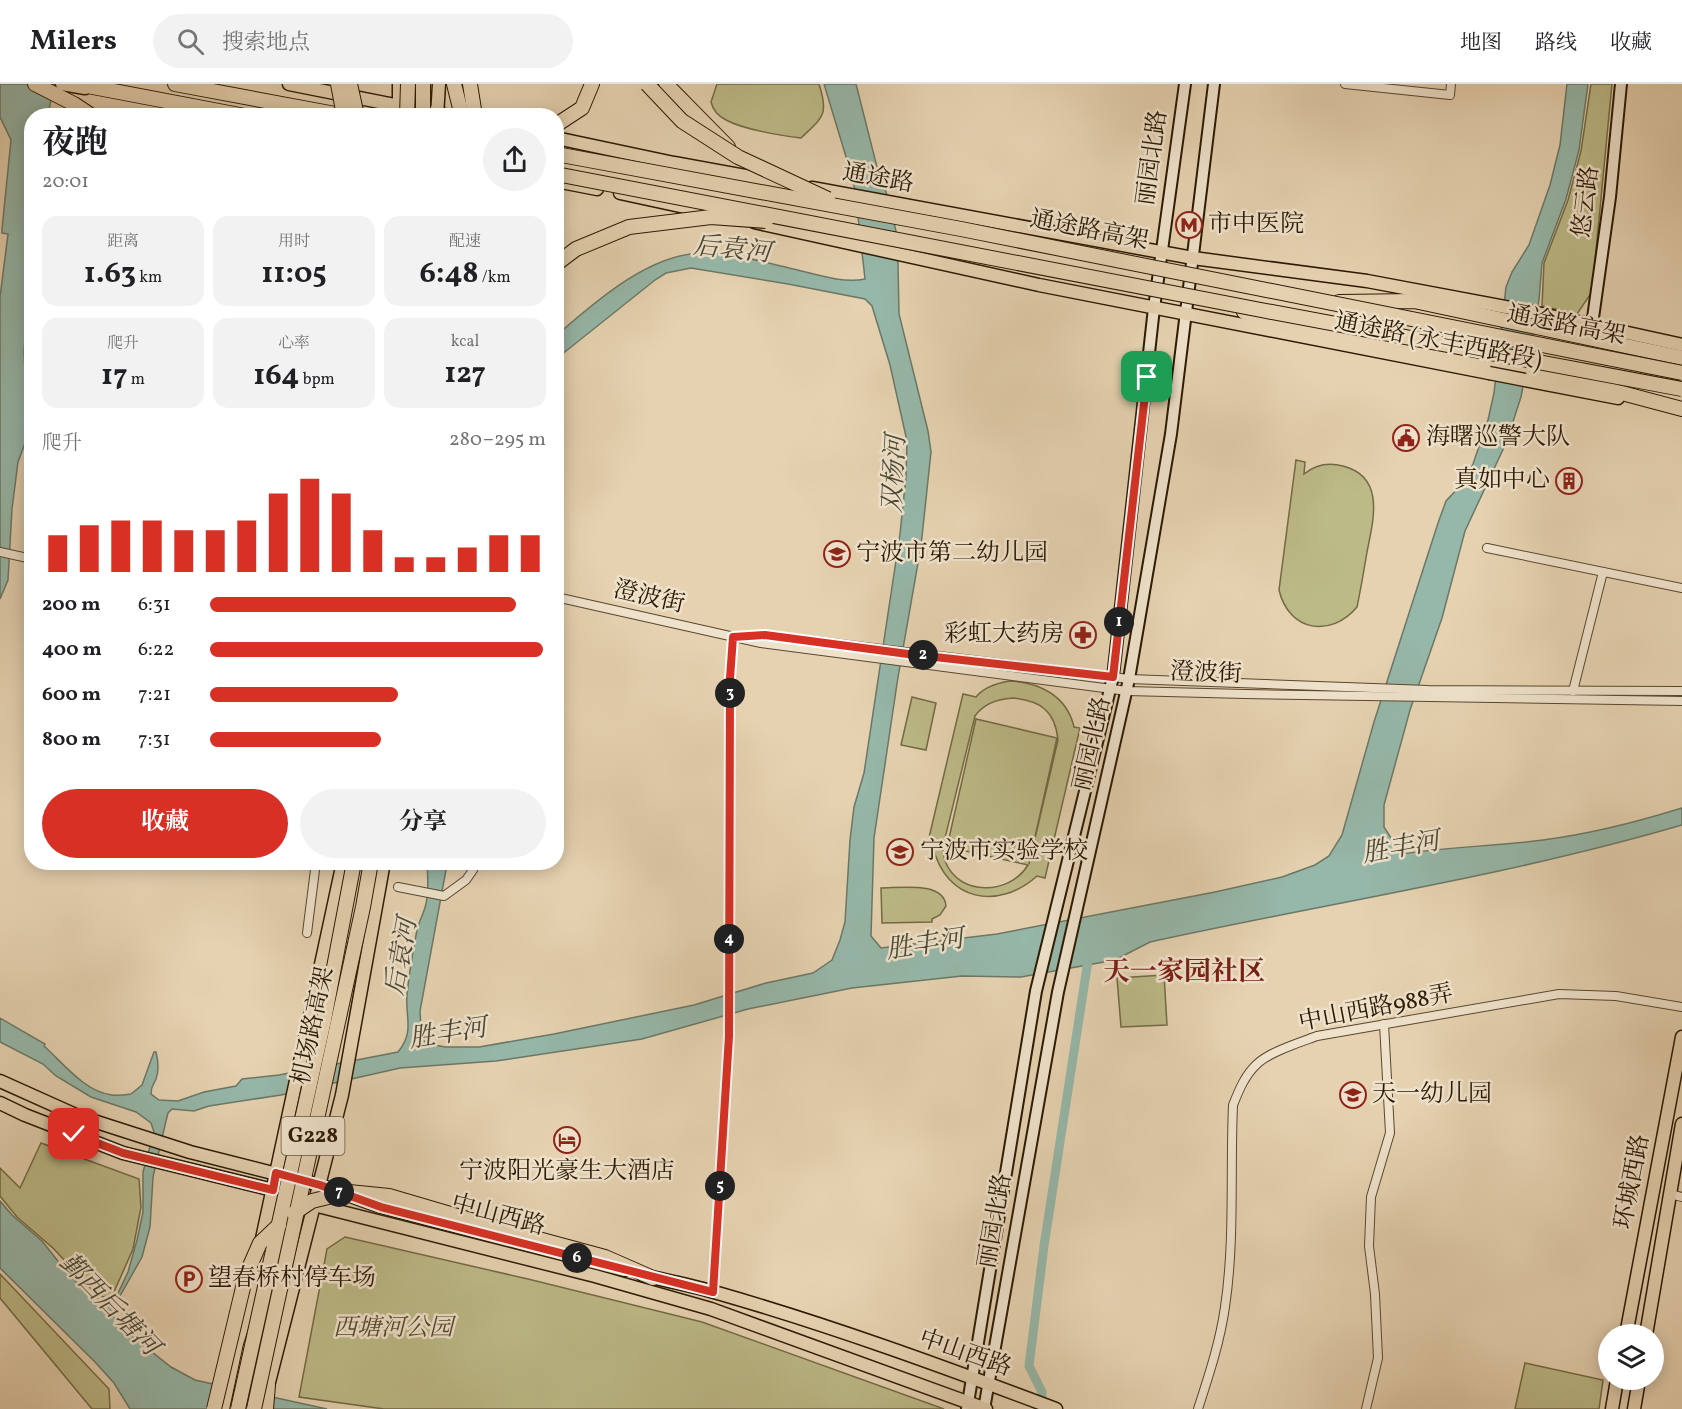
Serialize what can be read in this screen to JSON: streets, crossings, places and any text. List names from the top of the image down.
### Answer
{
  "streets": {
    "highway": ["通途路高架", "机场路高架", "G228"],
    "main road": [
      "丽园北路",
      "通途路",
      "悠云路",
      "通途路 (永丰西路段)",
      "环城西路",
      "中山西路"
    ],
    "street": ["澄波街", "中山西路988弄"]
  },
  "crossings": [
    ["丽园北路", "通途路"],
    ["丽园北路", "通途路 (永丰西路段)"],
    ["丽园北路", "澄波街"],
    ["丽园北路", "中山西路"],
    ["通途路", "通途路高架"],
    ["通途路", "通途路 (永丰西路段)"],
    ["悠云路", "通途路 (永丰西路段)"]
  ],
  "districts": ["天一家园社区"],
  "water": [
    "后袁河",
    "双杨河",
    "胜丰河",
    "鄞西后塘河"
  ],
  "parks": ["西塘河公园"],
  "places": {
    "metro station": ["市中医院"],
    "public building": ["海曙巡警大队"],
    "building": ["真如中心"],
    "school or university": ["宁波市第二幼儿园", "宁波市实验学校", "天一幼儿园"],
    "pharmacy": ["彩虹大药房"],
    "hotel": ["宁波阳光豪生大酒店"],
    "parking": ["望春桥村停车场"]
  },
  "page": {
    "header": "Milers",
    "search": "搜索地点",
    "nav": ["地图", "路线", "收藏"],
    "heading": ["夜跑", "20:01"],
    "stats": [
      ["距离", "1.63 km"],
      ["用时", "11:05"],
      ["配速", "6:48 /km"],
      ["爬升", "17 m"],
      ["心率", "164 bpm"],
      ["kcal", "127"]
    ],
    "chart": ["爬升", "280–295 m"],
    "list": [
      {
        "name": "200 m",
        "note": "6:31"
      },
      {
        "name": "400 m",
        "note": "6:22"
      },
      {
        "name": "600 m",
        "note": "7:21"
      },
      {
        "name": "800 m",
        "note": "7:31"
      }
    ],
    "pins": [
      "1",
      "2",
      "3",
      "4",
      "5",
      "7",
      "6"
    ],
    "buttons": ["收藏", "分享"]
  }
}
